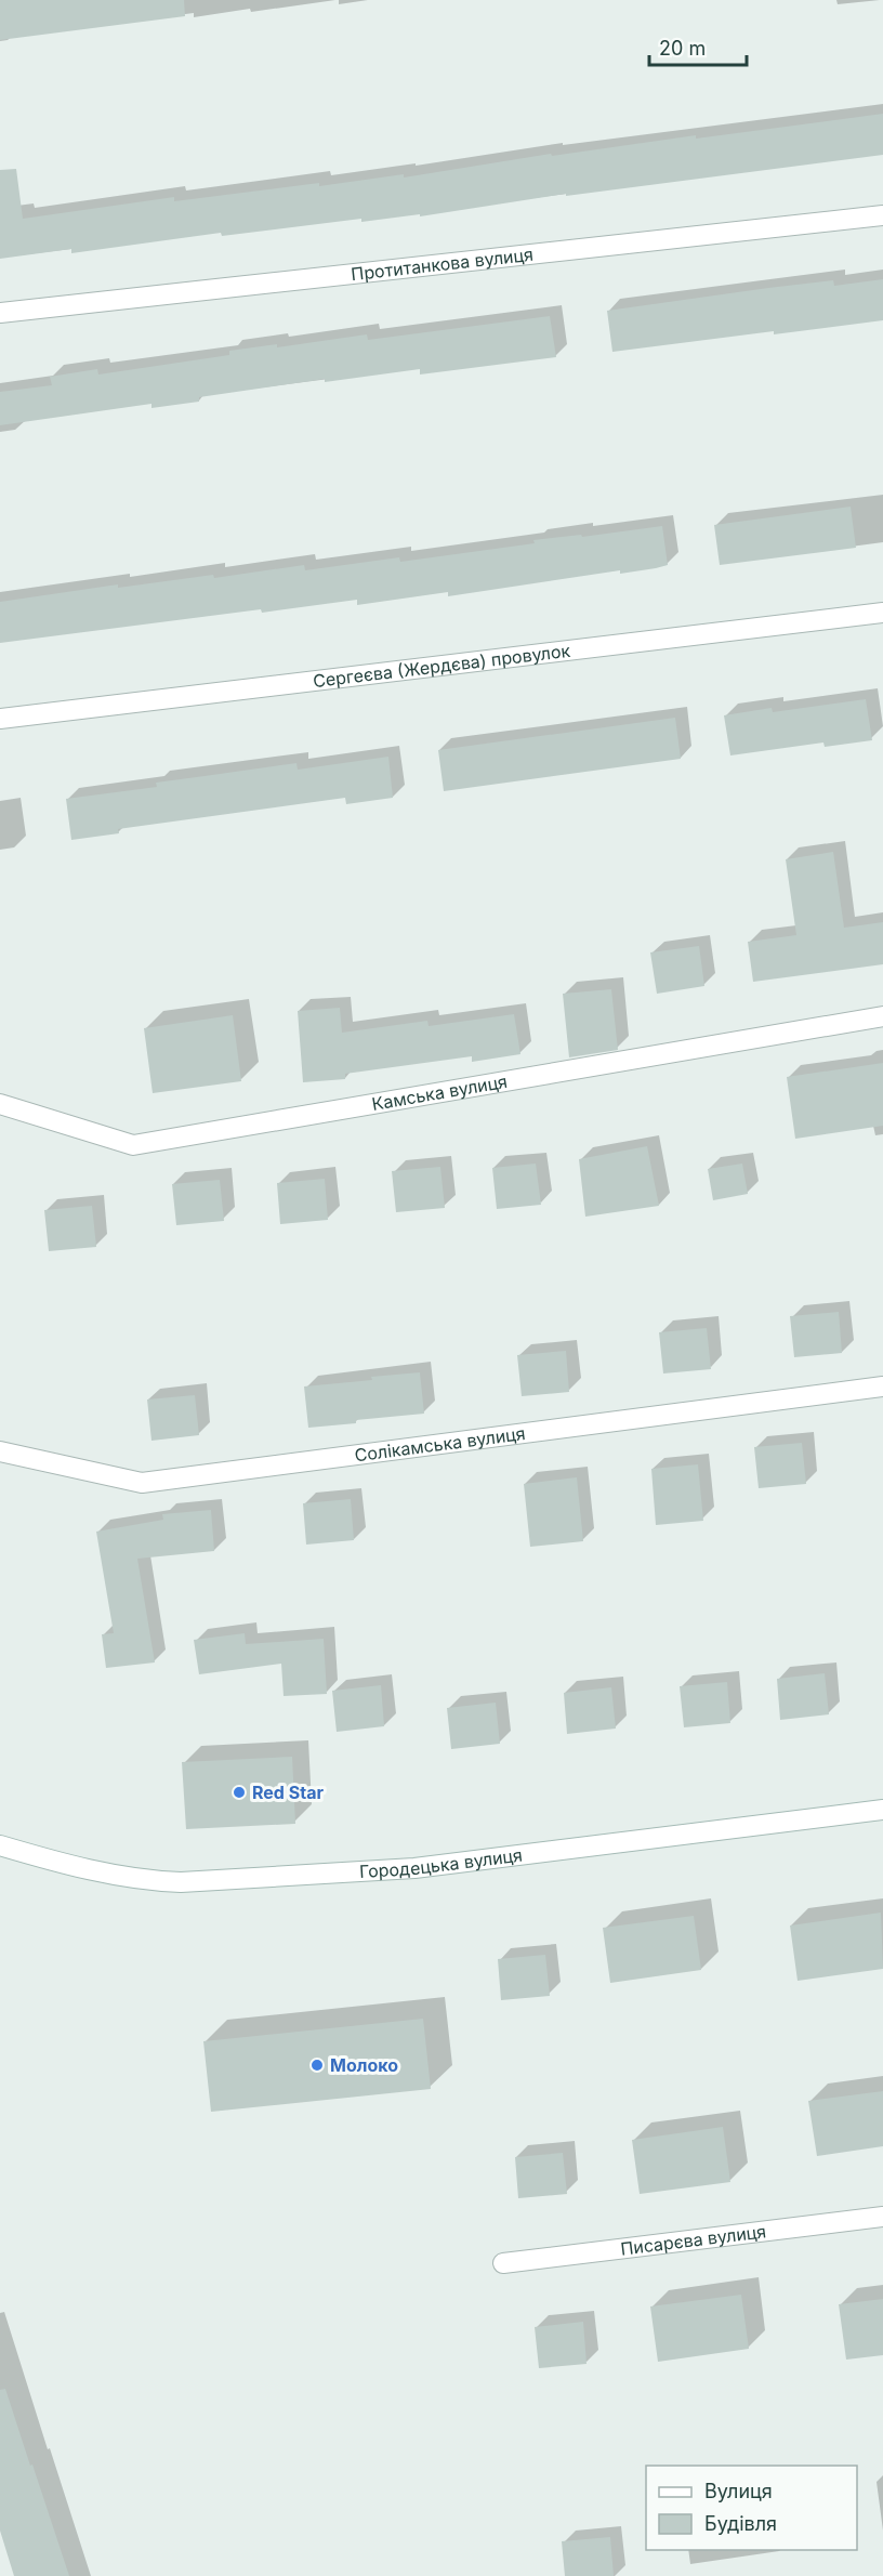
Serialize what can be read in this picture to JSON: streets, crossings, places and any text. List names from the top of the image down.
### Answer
{
  "streets": {
    "street": [
      "Протитанкова вулиця",
      "Сергеєва (Жердєва) провулок",
      "Камська вулиця",
      "Солікамська вулиця",
      "Городецька вулиця",
      "Писарєва вулиця"
    ]
  },
  "places": ["Red Star", "Молоко"],
  "legend": ["Вулиця", "Будівля"],
  "scale_bar": "20 m"
}
